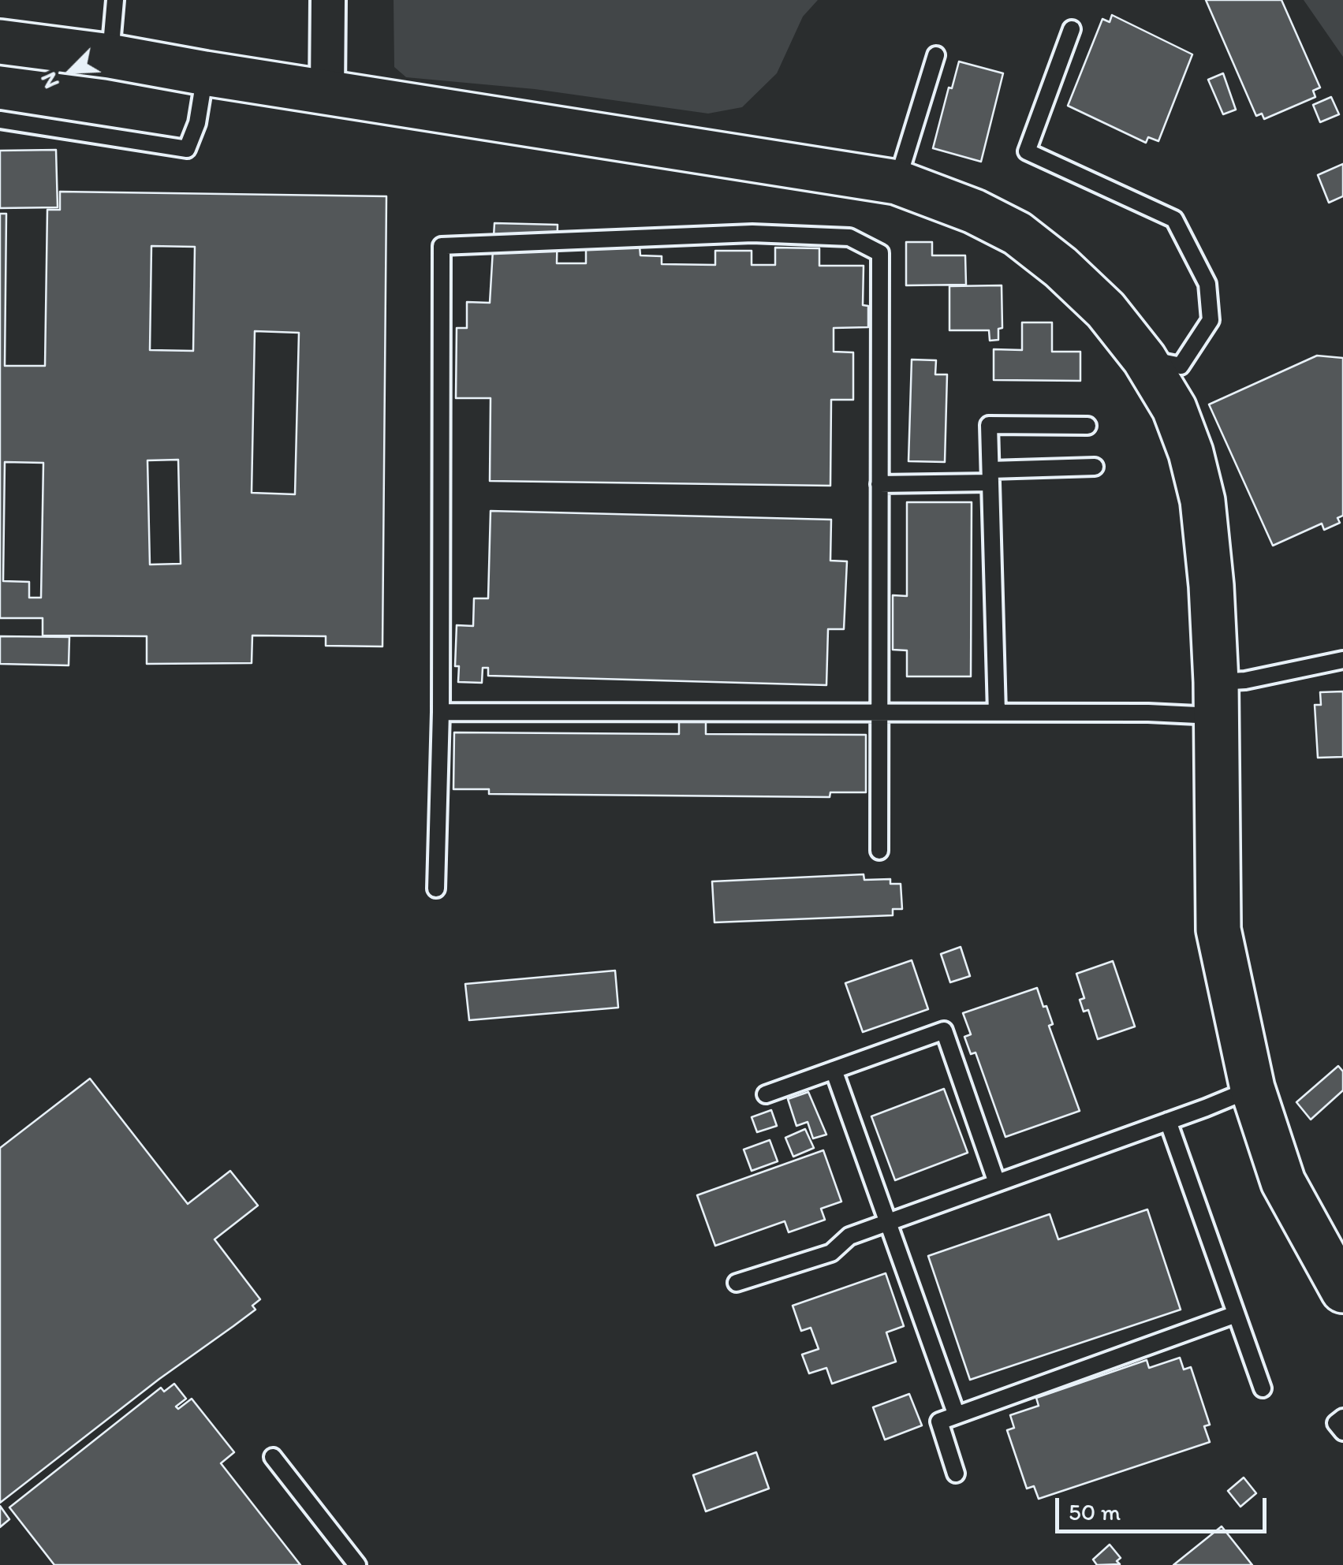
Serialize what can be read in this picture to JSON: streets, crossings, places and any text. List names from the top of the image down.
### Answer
{
  "scale_bar": "50 m",
  "north": "bottom left"
}
